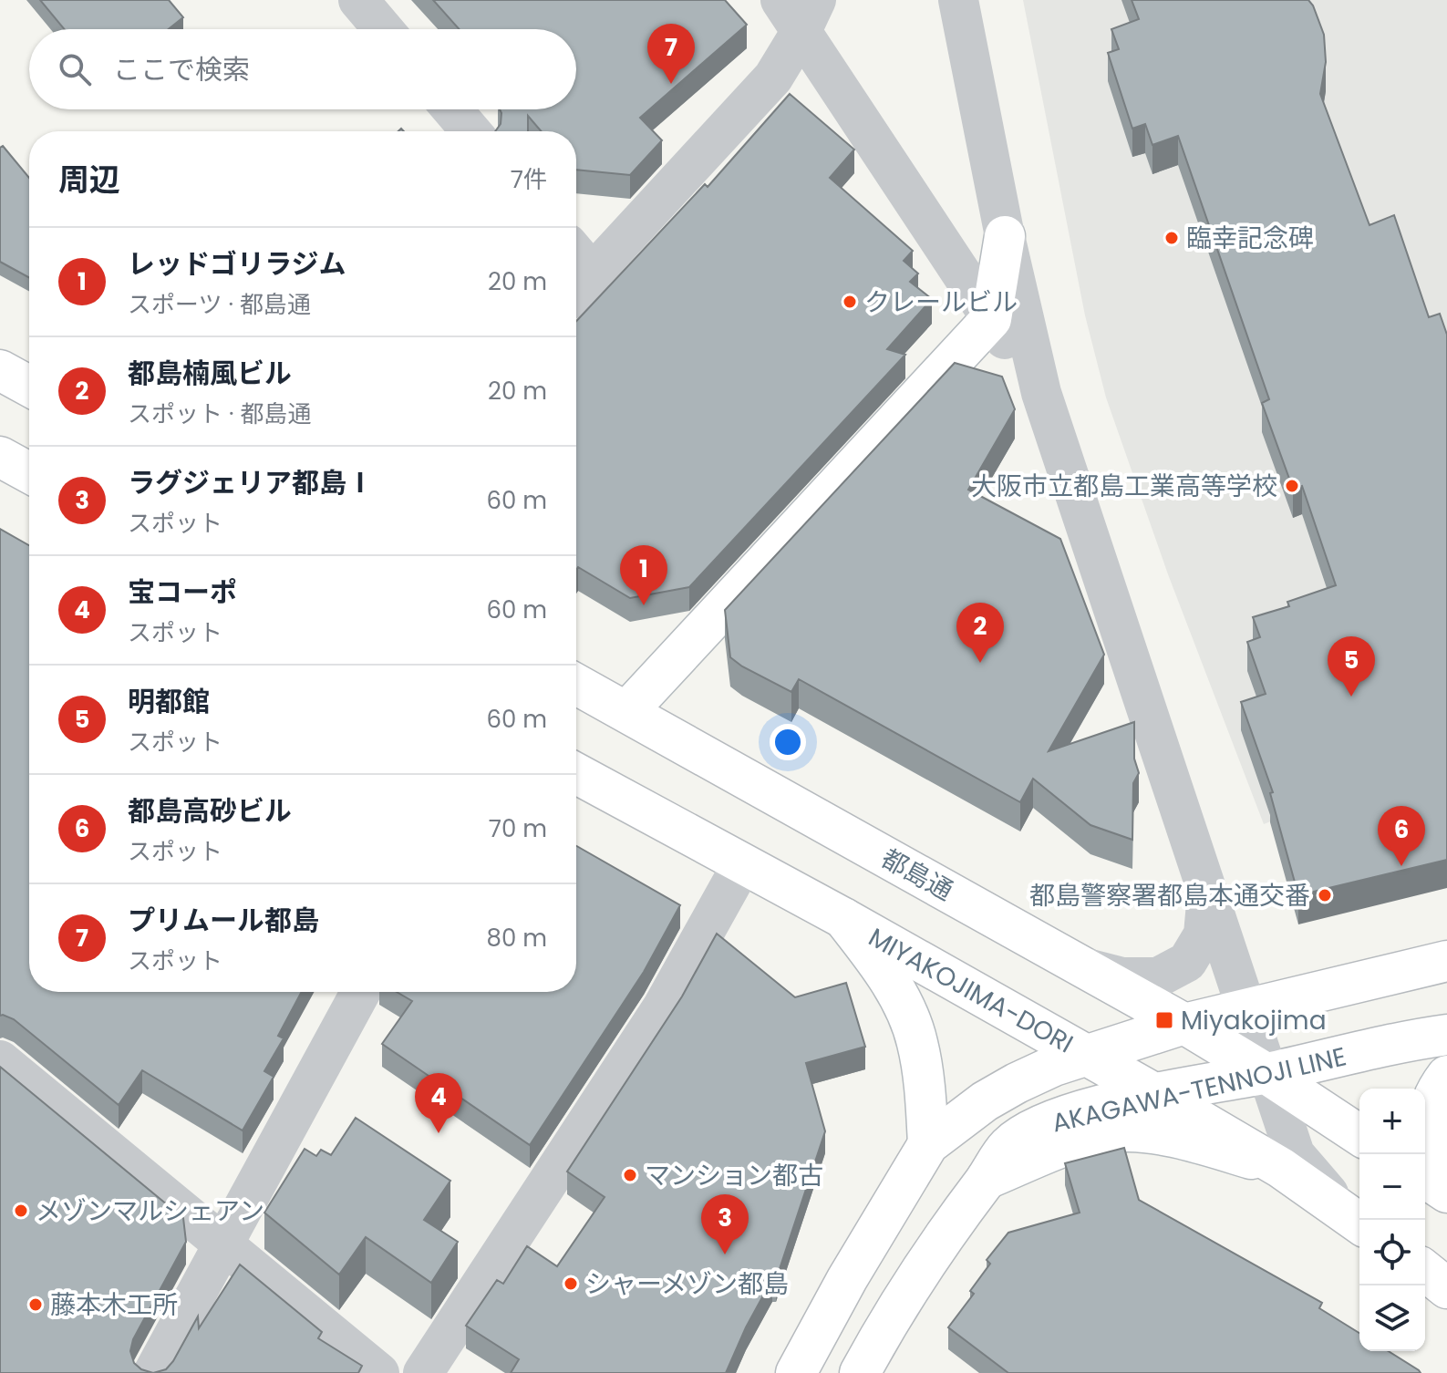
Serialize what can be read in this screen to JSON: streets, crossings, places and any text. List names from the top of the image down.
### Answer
{
  "streets": {
    "main road": ["都島通", "MIYAKOJIMA-DORI", "AKAGAWA-TENNOJI LINE"]
  },
  "crossings": [
    ["都島通", "AKAGAWA-TENNOJI LINE"],
    ["MIYAKOJIMA-DORI", "AKAGAWA-TENNOJI LINE"]
  ],
  "places": {
    "other": [
      "臨幸記念碑",
      "クレールビル",
      "大阪市立都島工業高等学校",
      "都島警察署都島本通交番",
      "マンション都古",
      "メゾンマルシェアン",
      "シャーメゾン都島",
      "藤本木工所"
    ],
    "transit": ["Miyakojima"]
  },
  "page": {
    "pins": [
      "7",
      "1",
      "2",
      "5",
      "6",
      "4",
      "3"
    ],
    "search": "ここで検索",
    "heading": ["周辺", "7件"],
    "list": [
      {
        "mark": "1",
        "name": "レッドゴリラジム",
        "note": "スポーツ · 都島通",
        "value": "20 m"
      },
      {
        "mark": "2",
        "name": "都島楠風ビル",
        "note": "スポット · 都島通",
        "value": "20 m"
      },
      {
        "mark": "3",
        "name": "ラグジェリア都島Ⅰ",
        "note": "スポット",
        "value": "60 m"
      },
      {
        "mark": "4",
        "name": "宝コーポ",
        "note": "スポット",
        "value": "60 m"
      },
      {
        "mark": "5",
        "name": "明都館",
        "note": "スポット",
        "value": "60 m"
      },
      {
        "mark": "6",
        "name": "都島高砂ビル",
        "note": "スポット",
        "value": "70 m"
      },
      {
        "mark": "7",
        "name": "プリムール都島",
        "note": "スポット",
        "value": "80 m"
      }
    ],
    "map_buttons": ["+", "−"]
  }
}
